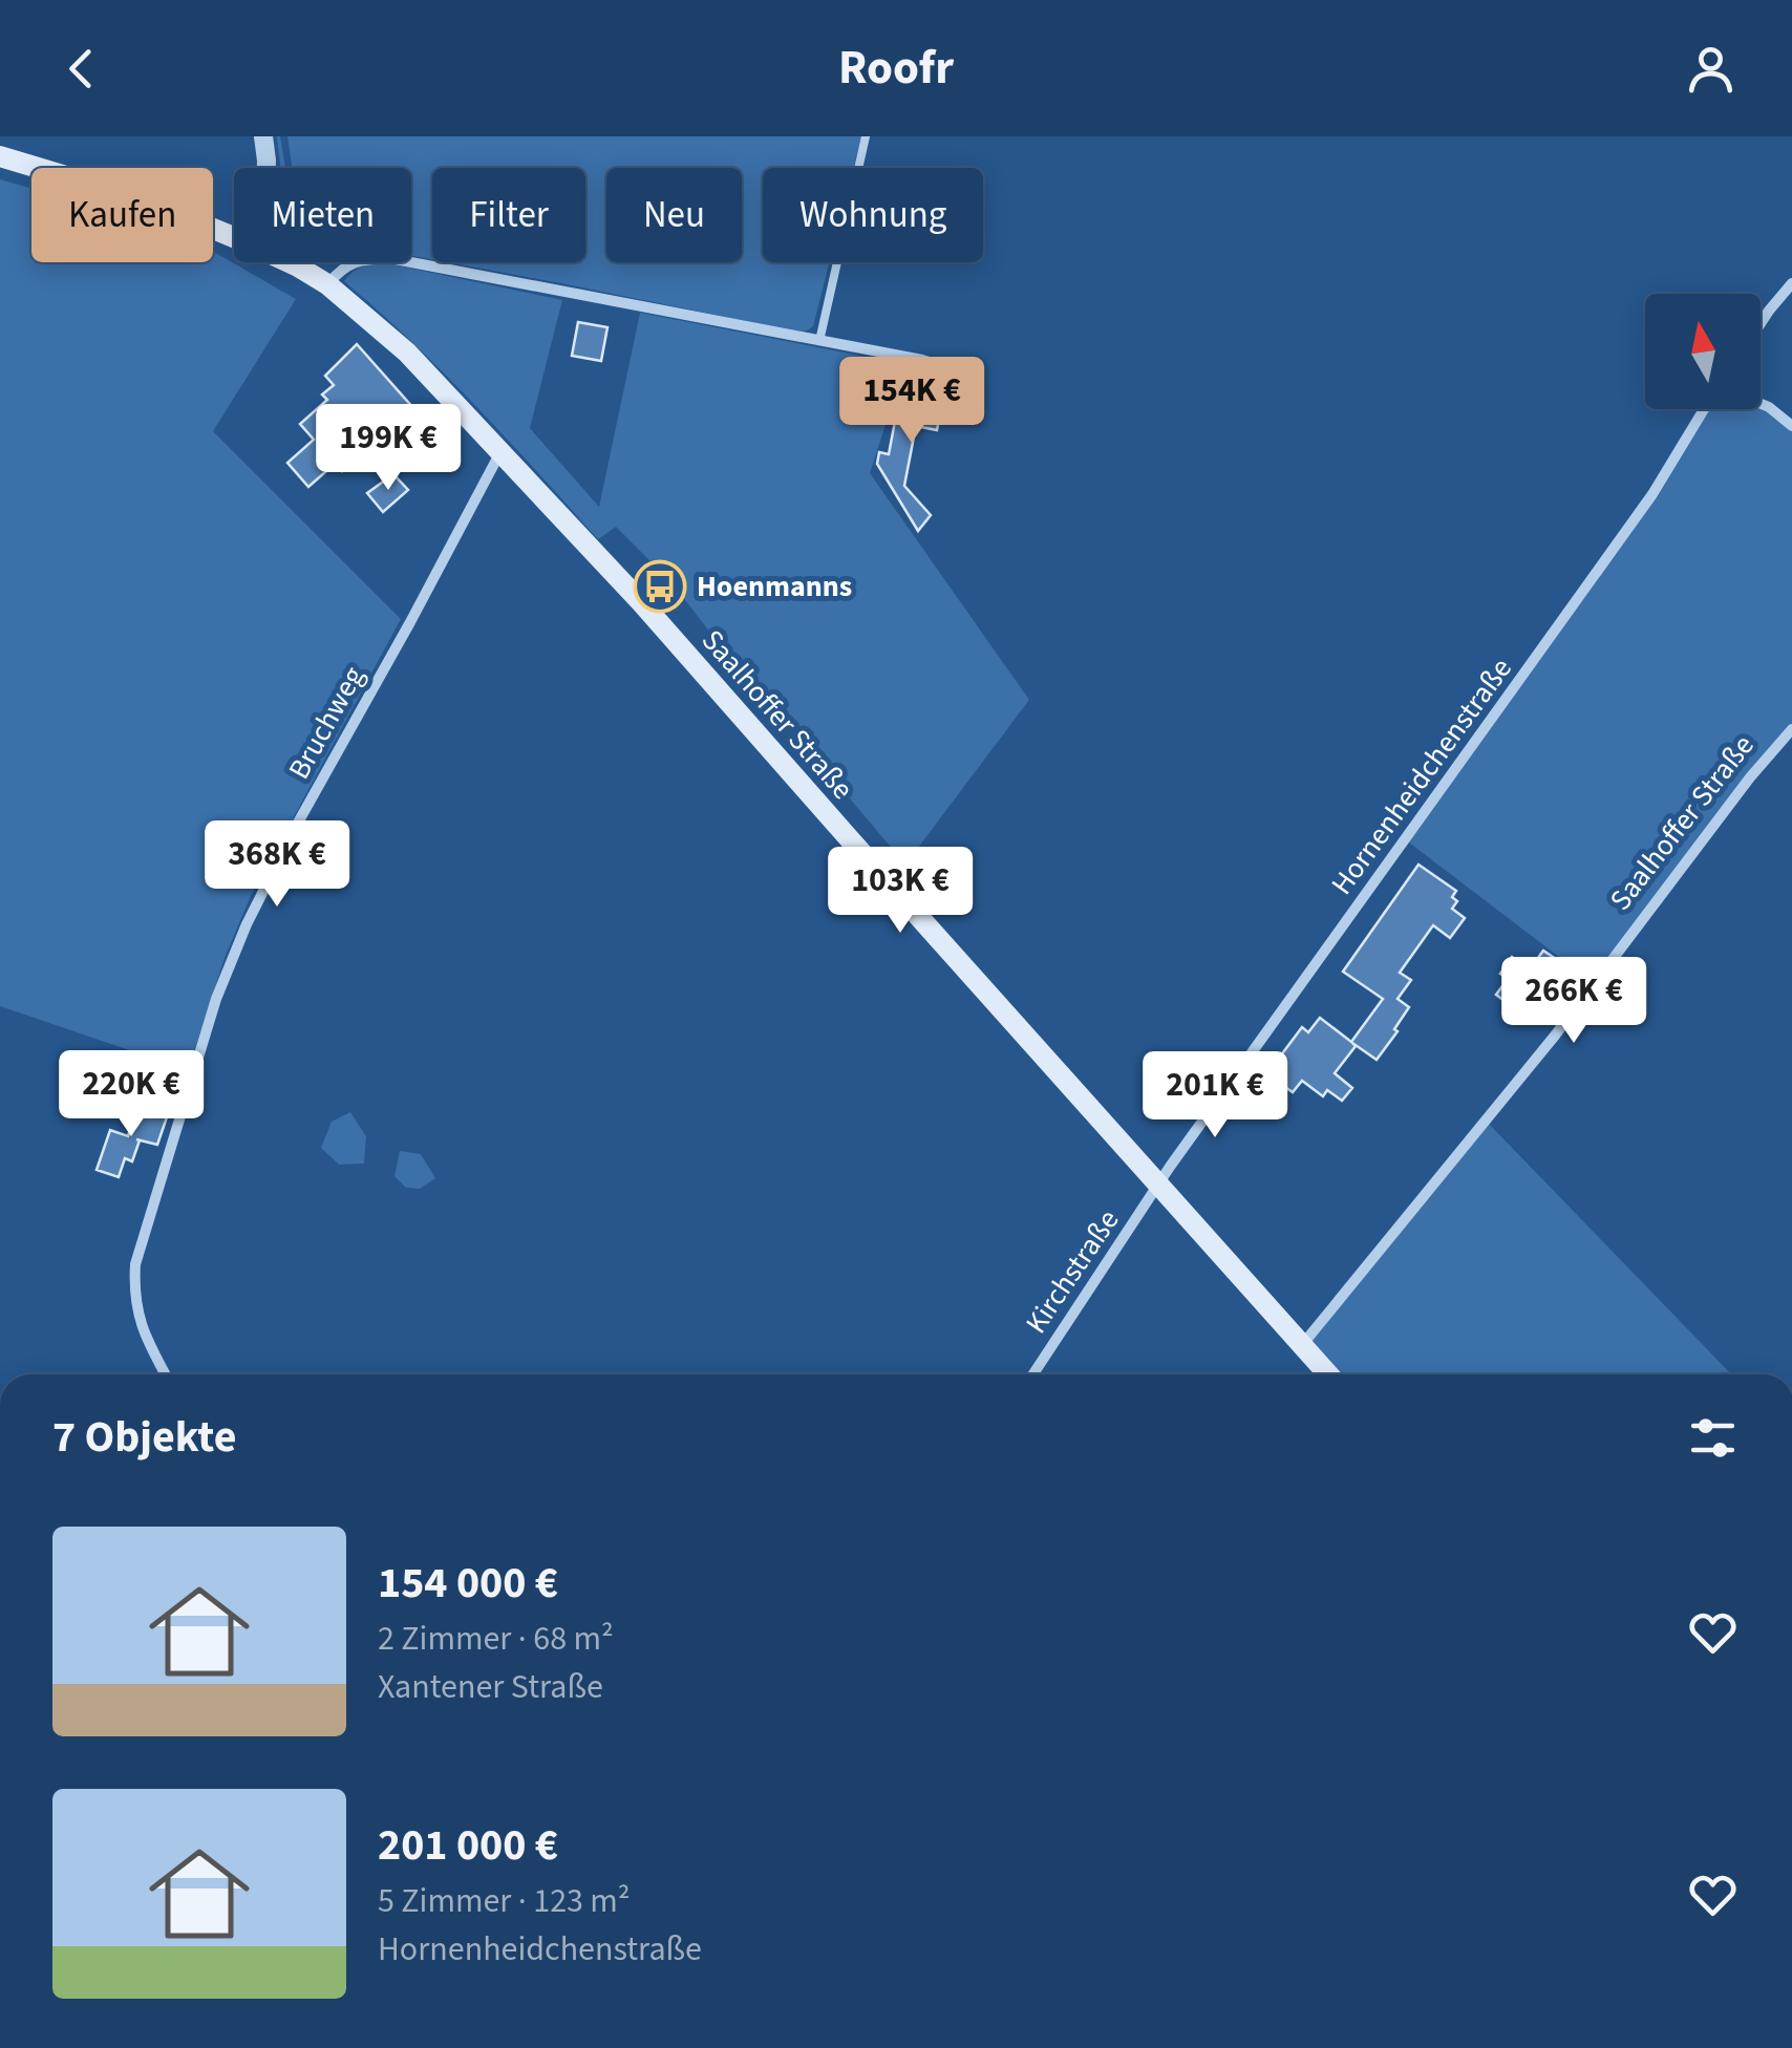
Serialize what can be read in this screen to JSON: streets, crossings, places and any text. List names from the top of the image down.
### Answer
{
  "streets": {
    "main road": ["Saalhoffer Straße"],
    "street": ["Bruchweg", "Hornenheidchenstraße", "Kirchstraße"]
  },
  "crossings": [
    ["Saalhoffer Straße", "Bruchweg"],
    ["Saalhoffer Straße", "Hornenheidchenstraße"],
    ["Saalhoffer Straße", "Kirchstraße"],
    ["Hornenheidchenstraße", "Kirchstraße"]
  ],
  "places": {
    "bus stop": ["Hoenmanns"]
  },
  "north": "top",
  "page": {
    "header": "Roofr",
    "chip": [
      "Kaufen",
      "Mieten",
      "Filter",
      "Neu",
      "Wohnung"
    ],
    "price": [
      "154K €",
      "199K €",
      "368K €",
      "103K €",
      "266K €",
      "220K €",
      "201K €"
    ],
    "heading": "7 Objekte",
    "list": [
      {
        "name": "154 000 €",
        "note": "2 Zimmer · 68 m² · Xantener Straße"
      },
      {
        "name": "201 000 €",
        "note": "5 Zimmer · 123 m² · Hornenheidchenstraße"
      }
    ]
  }
}
